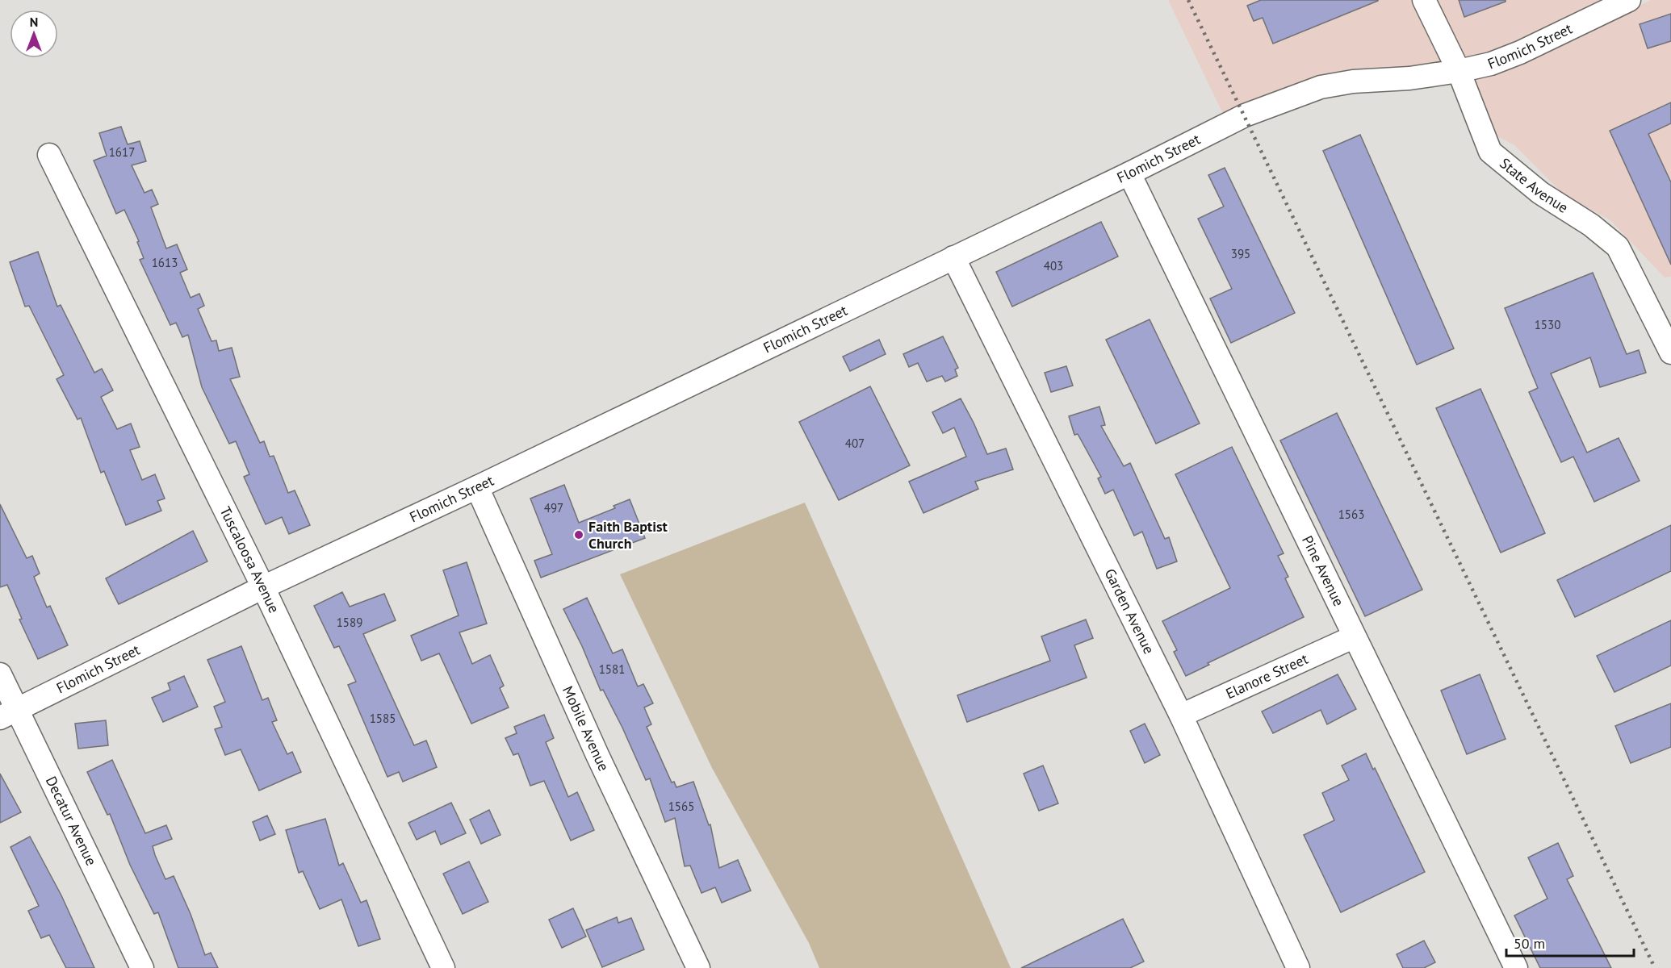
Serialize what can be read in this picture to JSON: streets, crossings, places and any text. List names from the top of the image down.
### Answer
{
  "streets": {
    "street": [
      "Flomich Street",
      "State Avenue",
      "Tuscaloosa Avenue",
      "Pine Avenue",
      "Garden Avenue",
      "Elanore Street",
      "Mobile Avenue",
      "Decatur Avenue"
    ]
  },
  "crossings": [
    ["Flomich Street", "State Avenue"],
    ["Flomich Street", "Tuscaloosa Avenue"],
    ["Flomich Street", "Pine Avenue"],
    ["Flomich Street", "Garden Avenue"],
    ["Flomich Street", "Mobile Avenue"],
    ["Flomich Street", "Decatur Avenue"],
    ["Pine Avenue", "Elanore Street"],
    ["Garden Avenue", "Elanore Street"]
  ],
  "places": ["Faith Baptist Church"],
  "house_numbers": [
    "1617",
    "395",
    "1613",
    "403",
    "1530",
    "407",
    "497",
    "1563",
    "1589",
    "1581",
    "1585",
    "1565"
  ],
  "scale_bar": "50 m",
  "north": "top"
}
